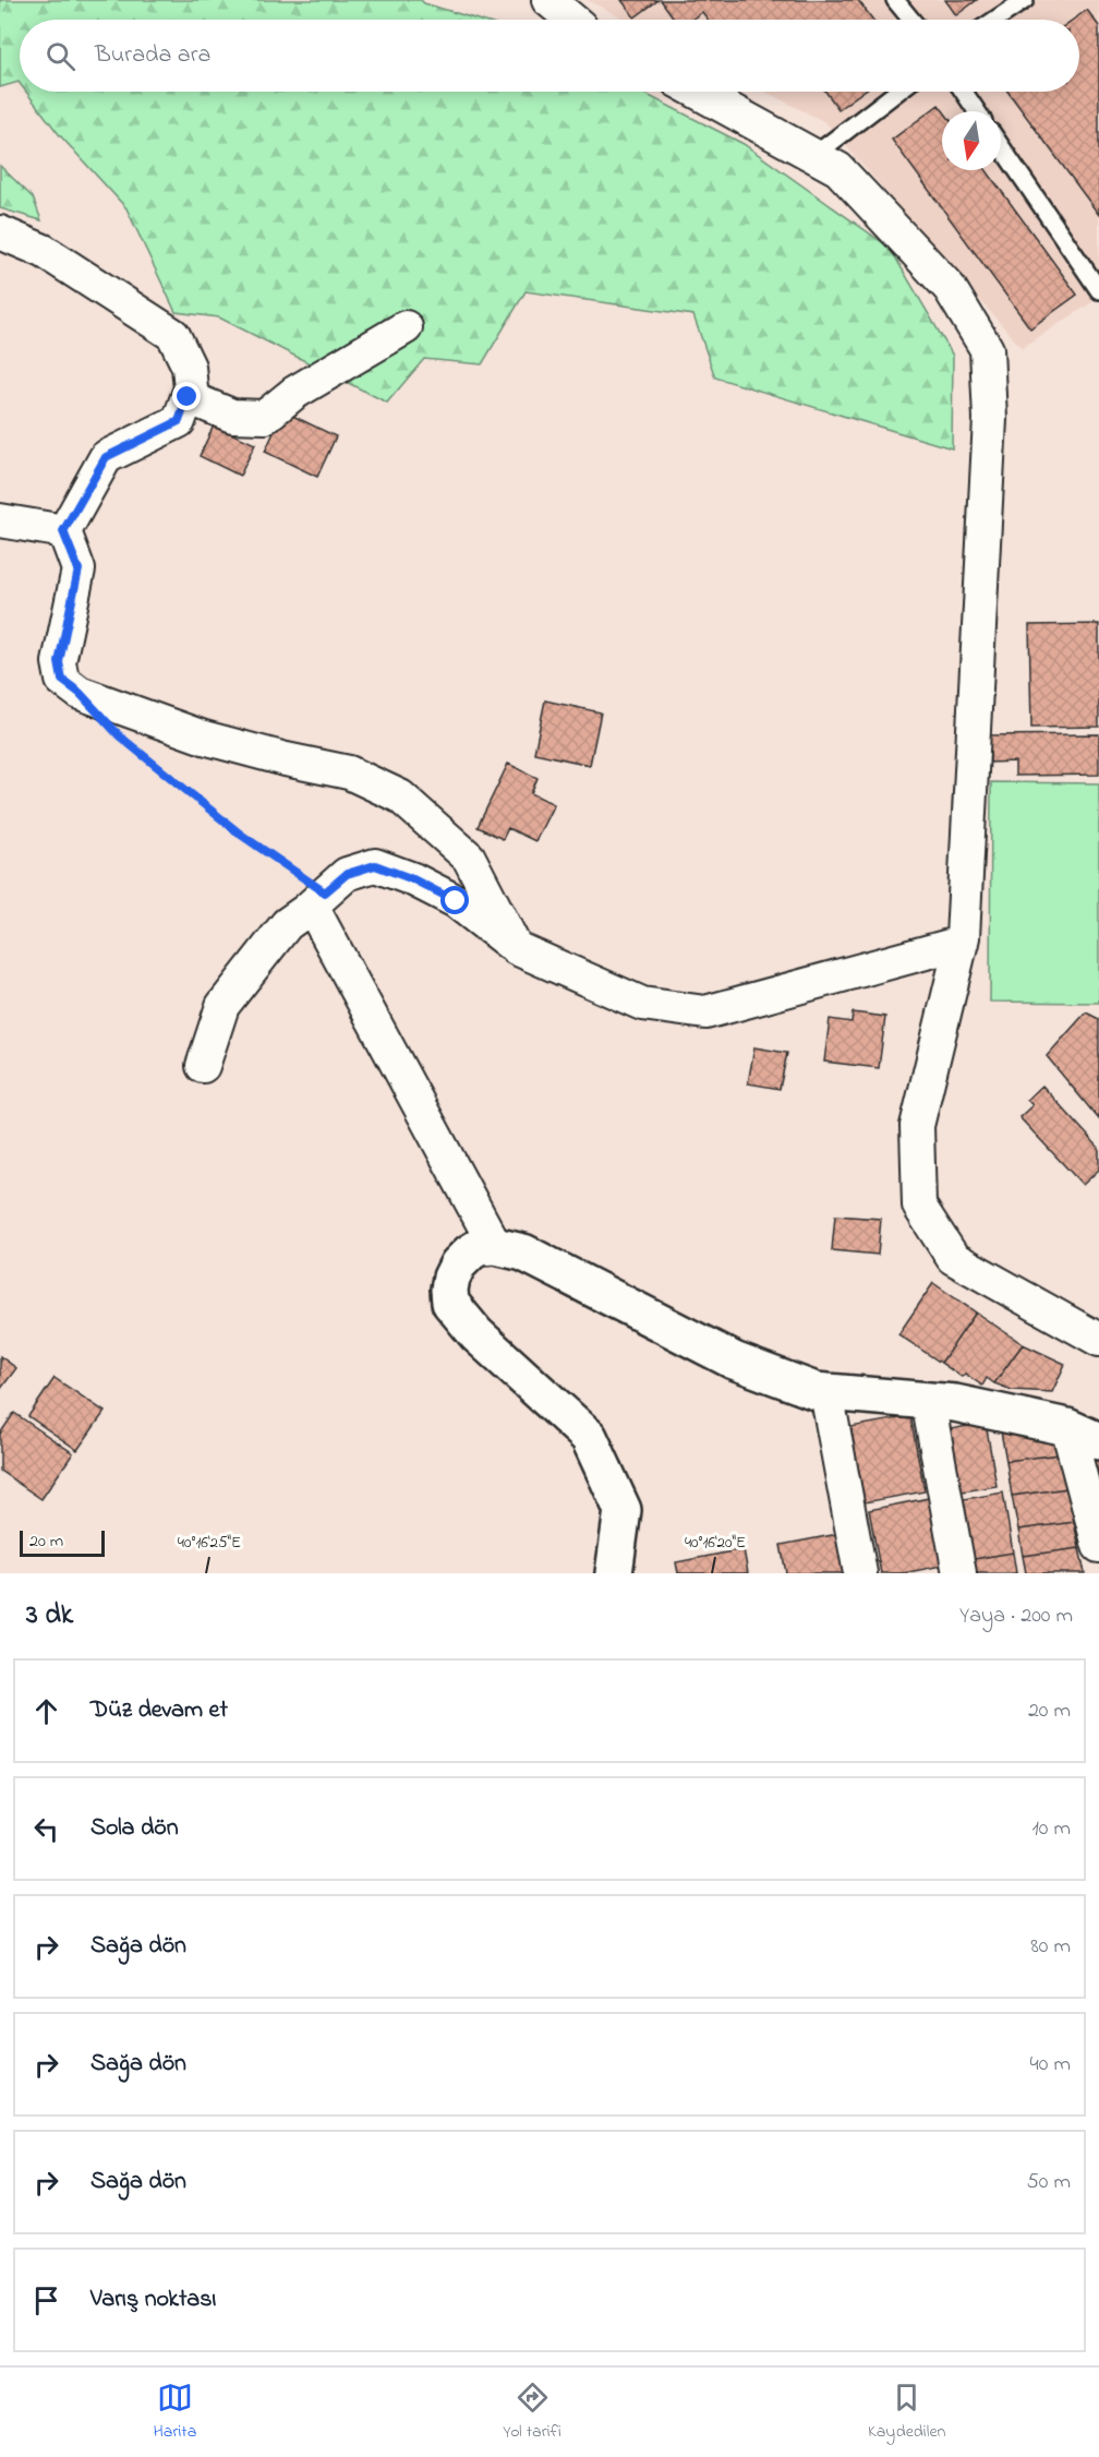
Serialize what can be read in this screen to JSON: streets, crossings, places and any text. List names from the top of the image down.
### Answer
{
  "scale_bar": "20 m",
  "north": "bottom",
  "page": {
    "search": "Burada ara",
    "scale": "20 m",
    "heading": ["3 dk", "Yaya · 200 m"],
    "list": [
      ["Düz devam et", "20 m"],
      ["Sola dön", "10 m"],
      ["Sağa dön", "80 m"],
      ["Sağa dön", "40 m"],
      ["Sağa dön", "50 m"],
      "Varış noktası"
    ],
    "nav": ["Harita", "Yol tarifi", "Kaydedilen"]
  },
  "coordinates": ["40°16'25\"E", "40°16'20\"E"]
}
